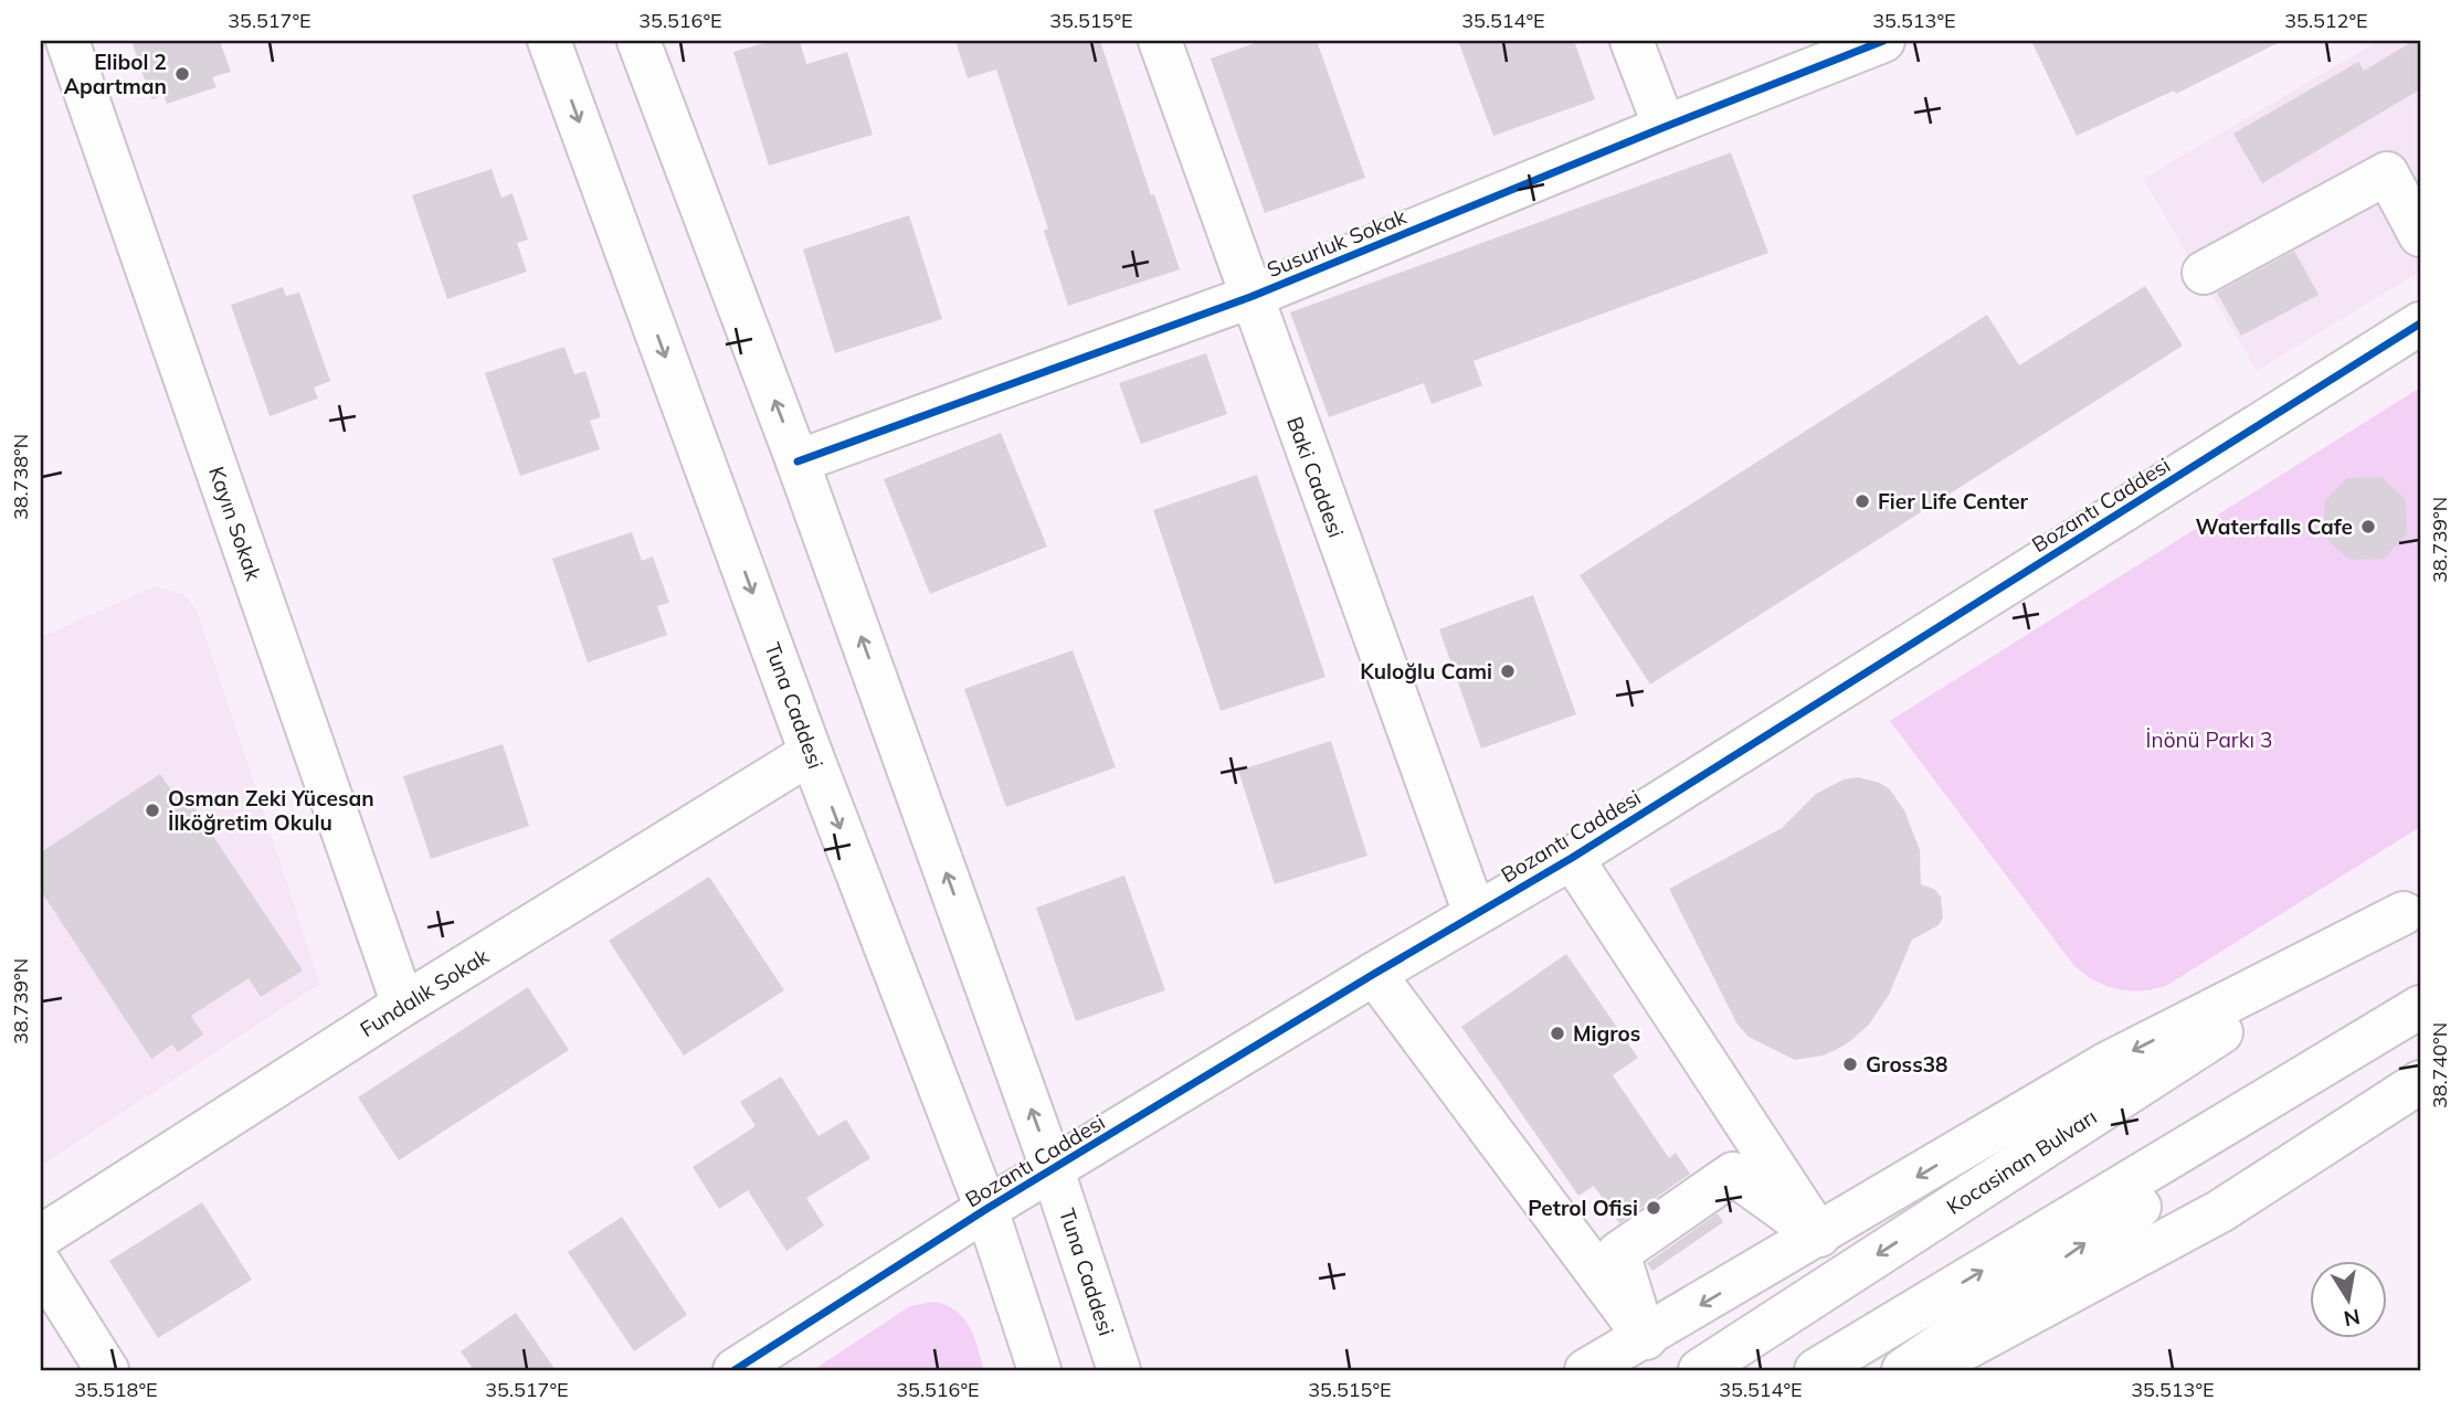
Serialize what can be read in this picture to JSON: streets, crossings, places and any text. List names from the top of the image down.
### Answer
{
  "streets": {
    "main road": [
      "Susurluk Sokak",
      "Baki Caddesi",
      "Bozantı Caddesi",
      "Kayın Sokak",
      "Tuna Caddesi",
      "Fundalık Sokak",
      "Kocasinan Bulvarı"
    ]
  },
  "crossings": [
    ["Susurluk Sokak", "Baki Caddesi"],
    ["Susurluk Sokak", "Tuna Caddesi"],
    ["Baki Caddesi", "Bozantı Caddesi"],
    ["Bozantı Caddesi", "Tuna Caddesi"],
    ["Kayın Sokak", "Fundalık Sokak"],
    ["Tuna Caddesi", "Fundalık Sokak"]
  ],
  "parks": ["İnönü Parkı 3"],
  "places": [
    "Elibol 2 Apartman",
    "Fier Life Center",
    "Waterfalls Cafe",
    "Kuloğlu Cami",
    "Osman Zeki Yücesan İlköğretim Okulu",
    "Migros",
    "Gross38",
    "Petrol Ofisi"
  ],
  "north": "bottom",
  "coordinates": [
    "35.517°E",
    "35.516°E",
    "35.515°E",
    "35.514°E",
    "35.513°E",
    "35.512°E",
    "38.738°N",
    "38.739°N",
    "38.740°N",
    "35.518°E"
  ]
}
